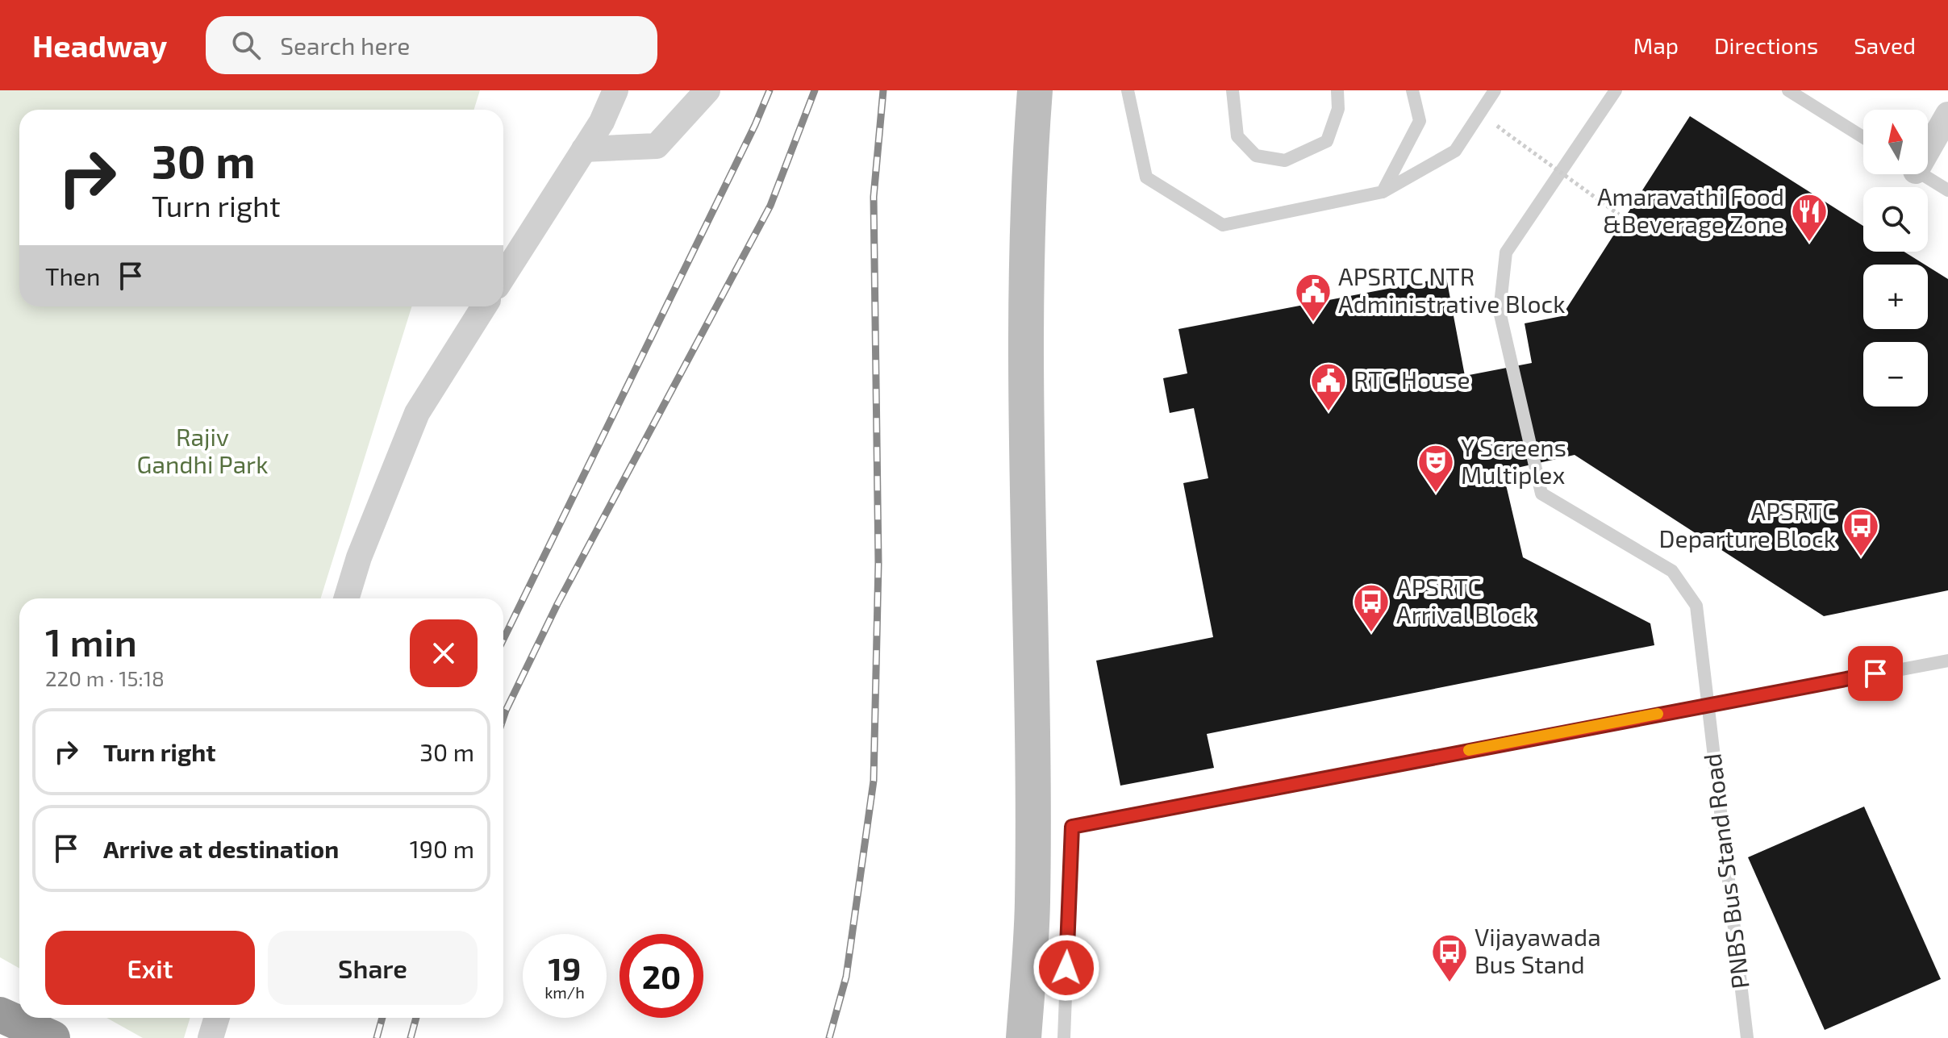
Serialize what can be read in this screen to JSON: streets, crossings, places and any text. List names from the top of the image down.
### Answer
{
  "streets": {
    "lane": ["PNBS Bus Stand Road"]
  },
  "parks": ["Rajiv Gandhi Park"],
  "places": {
    "restaurant": ["Amaravathi Food &Beverage Zone"],
    "public building": ["APSRTC NTR Administrative Block", "RTC House"],
    "theatre": ["Y Screens Multiplex"],
    "bus stop": ["APSRTC Departure Block", "APSRTC Arrival Block", "Vijayawada Bus Stand"]
  },
  "north": "top",
  "page": {
    "header": "Headway",
    "search": "Search here",
    "nav": ["Map", "Directions", "Saved"],
    "map_buttons": ["+", "−"],
    "turn": ["30 m", "Turn right"],
    "then": "Then",
    "heading": ["1 min", "220 m · 15:18"],
    "list": [
      {
        "name": "Turn right",
        "value": "30 m"
      },
      {
        "name": "Arrive at destination",
        "value": "190 m"
      }
    ],
    "buttons": ["Exit", "Share"],
    "speed": "19 km/h",
    "limit": "20"
  }
}
